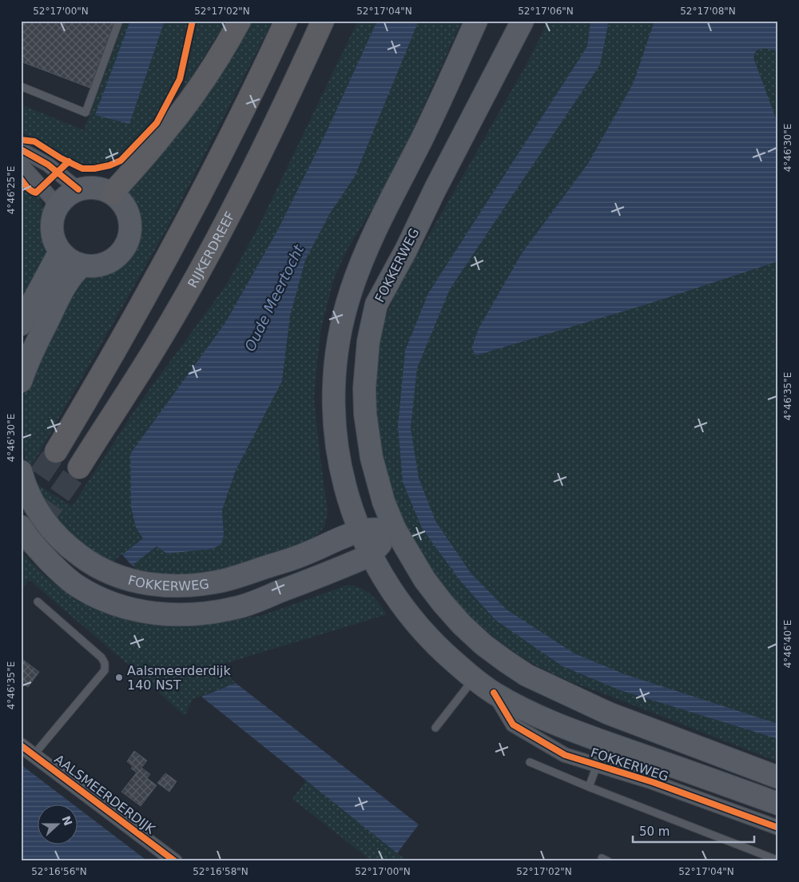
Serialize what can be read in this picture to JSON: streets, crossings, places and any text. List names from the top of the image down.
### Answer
{
  "streets": {
    "highway": ["RIJKERDREEF"],
    "main road": ["FOKKERWEG"],
    "street": ["AALSMEERDERDIJK"]
  },
  "water": ["Oude Meertocht"],
  "places": ["Aalsmeerderdijk 140 NST"],
  "scale_bar": "50 m",
  "north": "right",
  "coordinates": [
    "52°17'00\"N",
    "52°17'02\"N",
    "52°17'04\"N",
    "52°17'06\"N",
    "52°17'08\"N",
    "4°46'30\"E",
    "4°46'25\"E",
    "4°46'35\"E",
    "4°46'40\"E",
    "52°16'56\"N",
    "52°16'58\"N"
  ]
}
